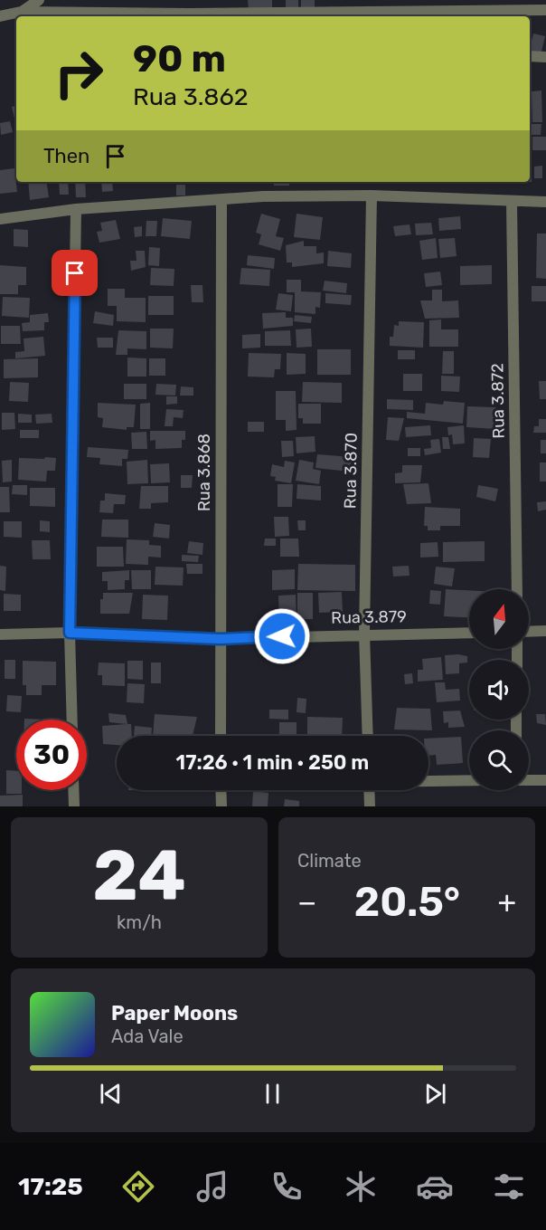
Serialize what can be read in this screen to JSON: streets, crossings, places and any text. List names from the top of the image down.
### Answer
{
  "streets": {
    "street": [
      "Rua 3.872",
      "Rua 3.870",
      "Rua 3.868",
      "Rua 3.879"
    ]
  },
  "crossings": [
    ["Rua 3.870", "Rua 3.879"],
    ["Rua 3.868", "Rua 3.879"]
  ],
  "north": "top",
  "page": {
    "turn": ["90 m", "Rua 3.862"],
    "then": "Then",
    "limit": "30",
    "trip": "17:26 · 1 min · 250 m",
    "tile": [
      ["24", "km/h"],
      "Climate"
    ],
    "heat": ["−", "20.5°", "+"],
    "song": ["Paper Moons", "Ada Vale"],
    "tabs": "17:25"
  }
}
